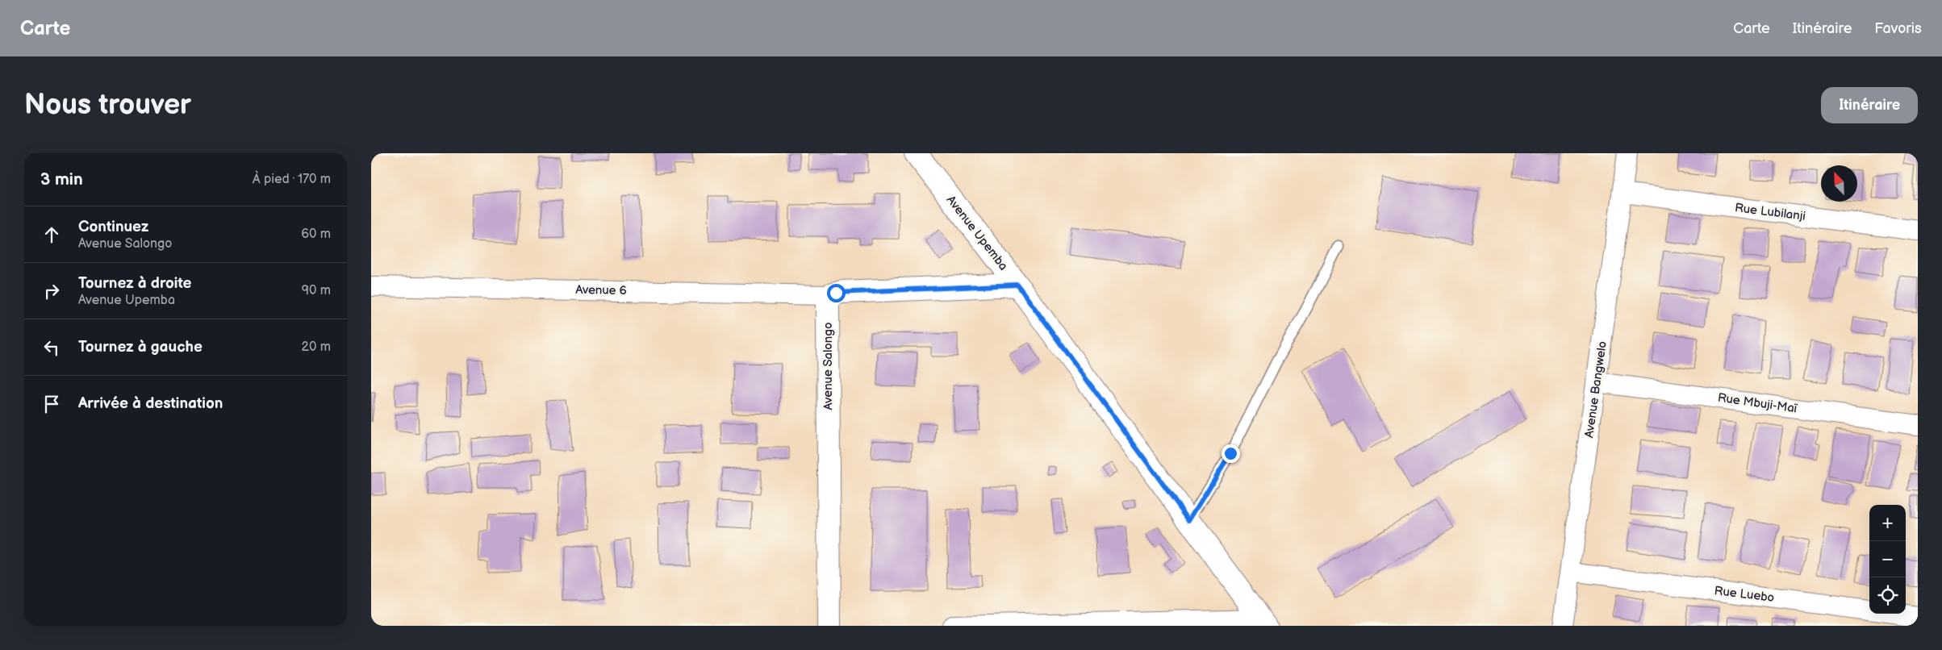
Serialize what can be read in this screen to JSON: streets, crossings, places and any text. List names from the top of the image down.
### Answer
{
  "streets": {
    "street": [
      "Rue Lubilanji",
      "Avenue Upemba",
      "Avenue 6",
      "Avenue Salongo",
      "Avenue Bangwelo",
      "Rue Mbuji-Maï",
      "Rue Luebo"
    ]
  },
  "crossings": [
    ["Rue Lubilanji", "Avenue Bangwelo"],
    ["Avenue 6", "Avenue Salongo"],
    ["Avenue Bangwelo", "Rue Mbuji-Maï"],
    ["Avenue Bangwelo", "Rue Luebo"]
  ],
  "north": "top left",
  "page": {
    "header": "Carte",
    "nav": ["Carte", "Itinéraire", "Favoris"],
    "buttons": "Itinéraire",
    "title": "Nous trouver",
    "heading": ["3 min", "À pied · 170 m"],
    "list": [
      ["Continuez", "Avenue Salongo", "60 m"],
      ["Tournez à droite", "Avenue Upemba", "90 m"],
      ["Tournez à gauche", "20 m"],
      "Arrivée à destination"
    ],
    "map_buttons": ["+", "−"]
  }
}
